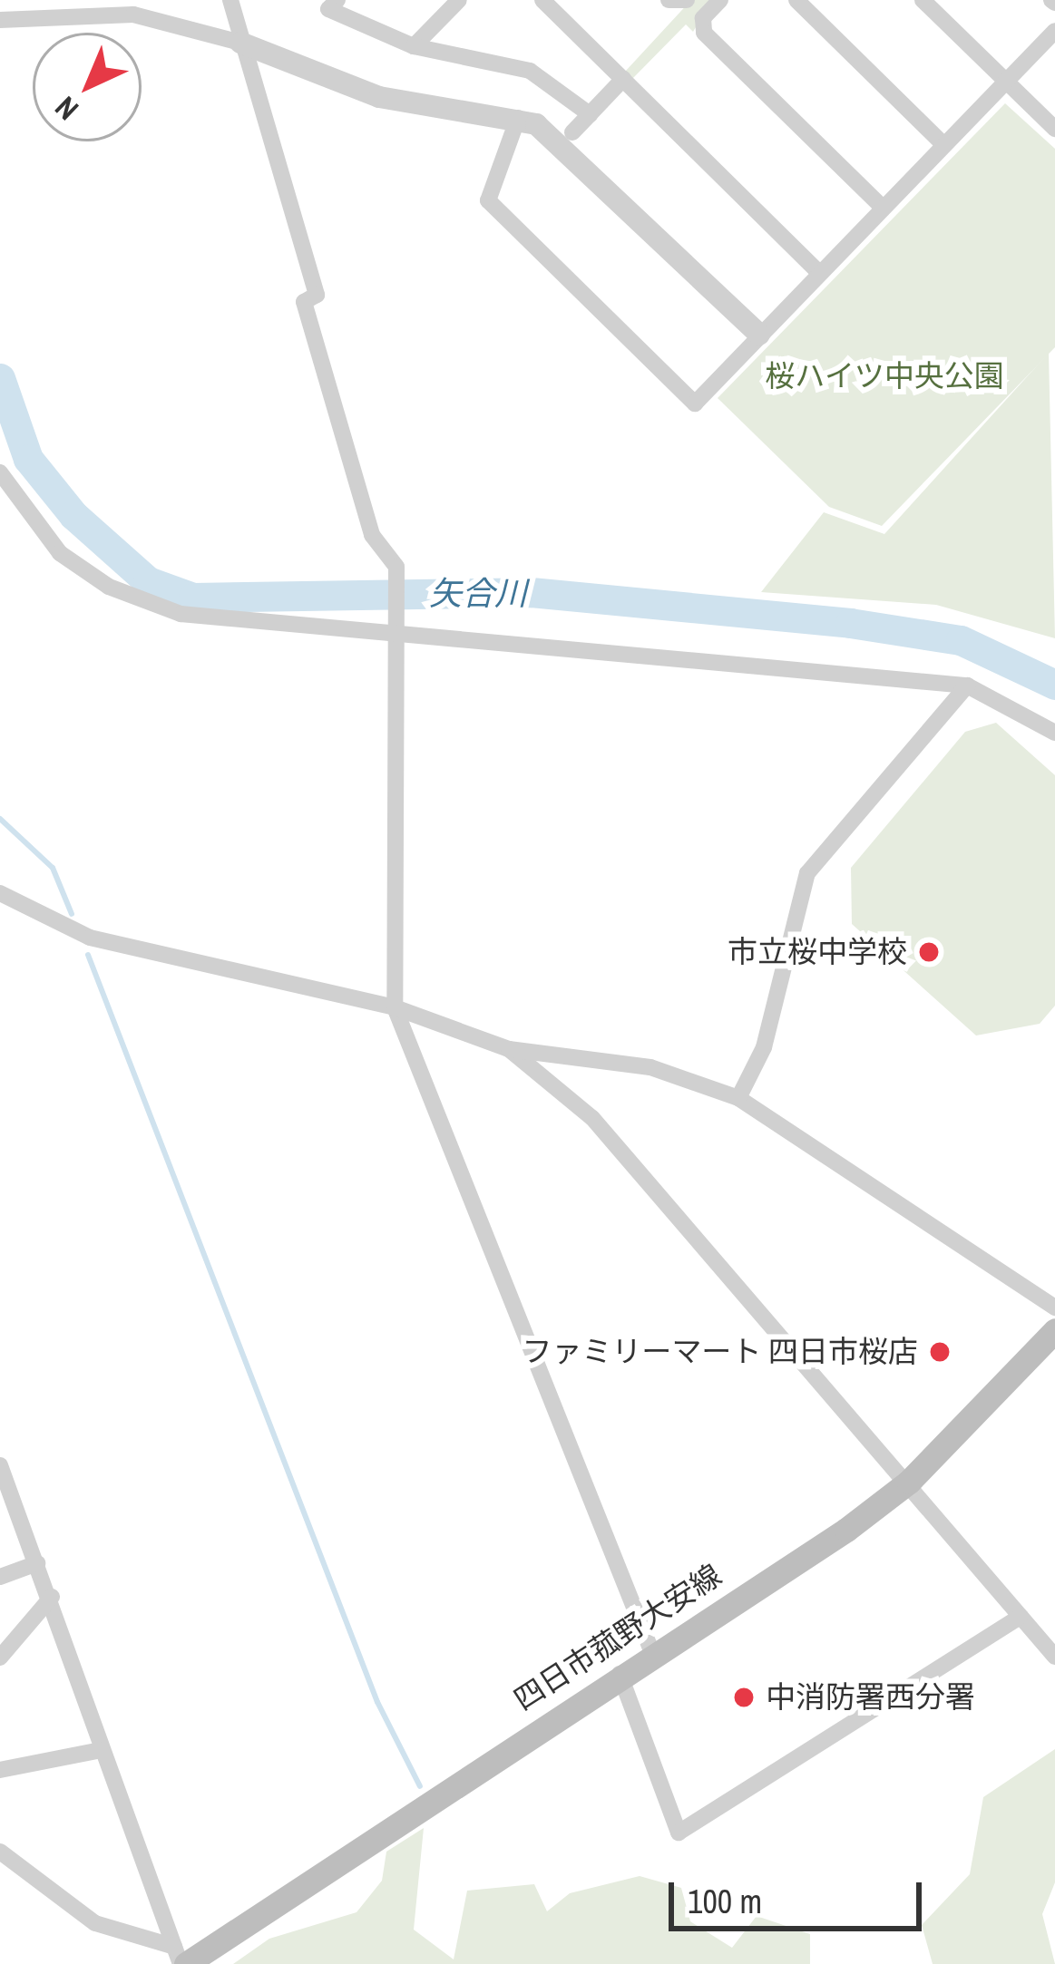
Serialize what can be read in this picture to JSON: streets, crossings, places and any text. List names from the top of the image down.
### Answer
{
  "streets": {
    "main road": ["四日市菰野大安線"]
  },
  "water": ["矢合川"],
  "parks": ["桜ハイツ中央公園"],
  "places": ["市立桜中学校", "ファミリーマート 四日市桜店", "中消防署西分署"],
  "scale_bar": "100 m",
  "north": "bottom left"
}
